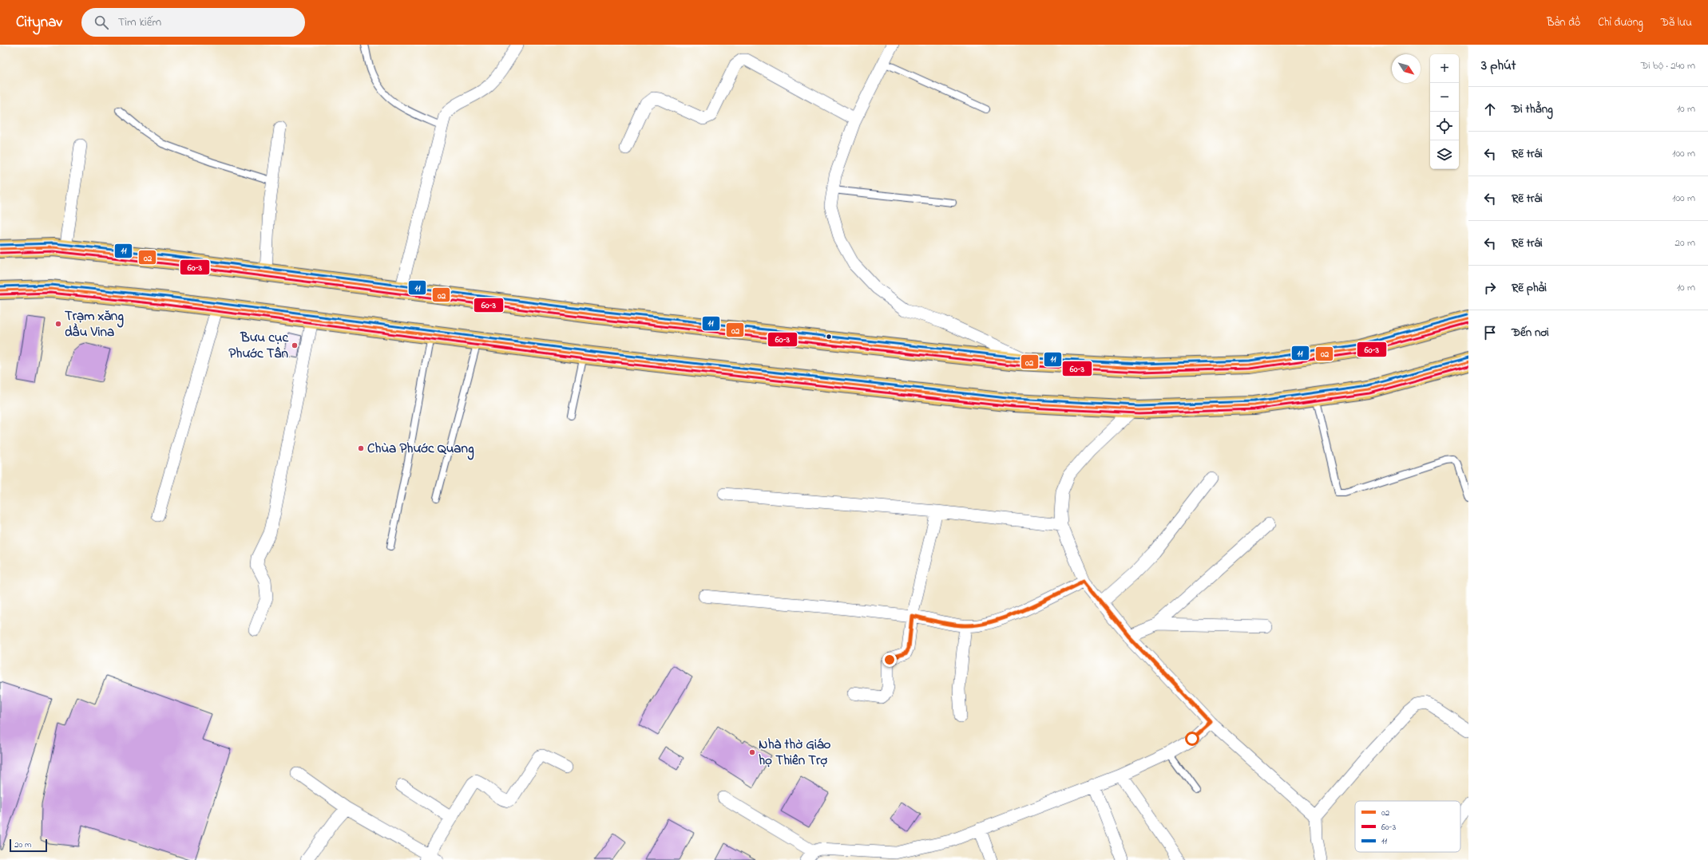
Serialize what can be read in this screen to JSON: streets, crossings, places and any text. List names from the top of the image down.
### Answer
{
  "places": [
    "Trạm xăng dầu Vina",
    "Bưu cục Phước Tân",
    "Chùa Phước Quang",
    "Nhà thờ Giáo họ Thiên Trợ"
  ],
  "lines": ["transit line 11", "transit line 02", "transit line 60-3"],
  "legend": ["02", "60-3", "11"],
  "scale_bar": "20 m",
  "north": "bottom right",
  "page": {
    "header": "Citynav",
    "search": "Tìm kiếm",
    "nav": ["Bản đồ", "Chỉ đường", "Đã lưu"],
    "heading": ["3 phút", "Đi bộ · 240 m"],
    "map_buttons": ["+", "−"],
    "list": [
      ["Đi thẳng", "10 m"],
      ["Rẽ trái", "100 m"],
      ["Rẽ trái", "100 m"],
      ["Rẽ trái", "20 m"],
      ["Rẽ phải", "10 m"],
      "Đến nơi"
    ],
    "scale": "20 m"
  }
}
